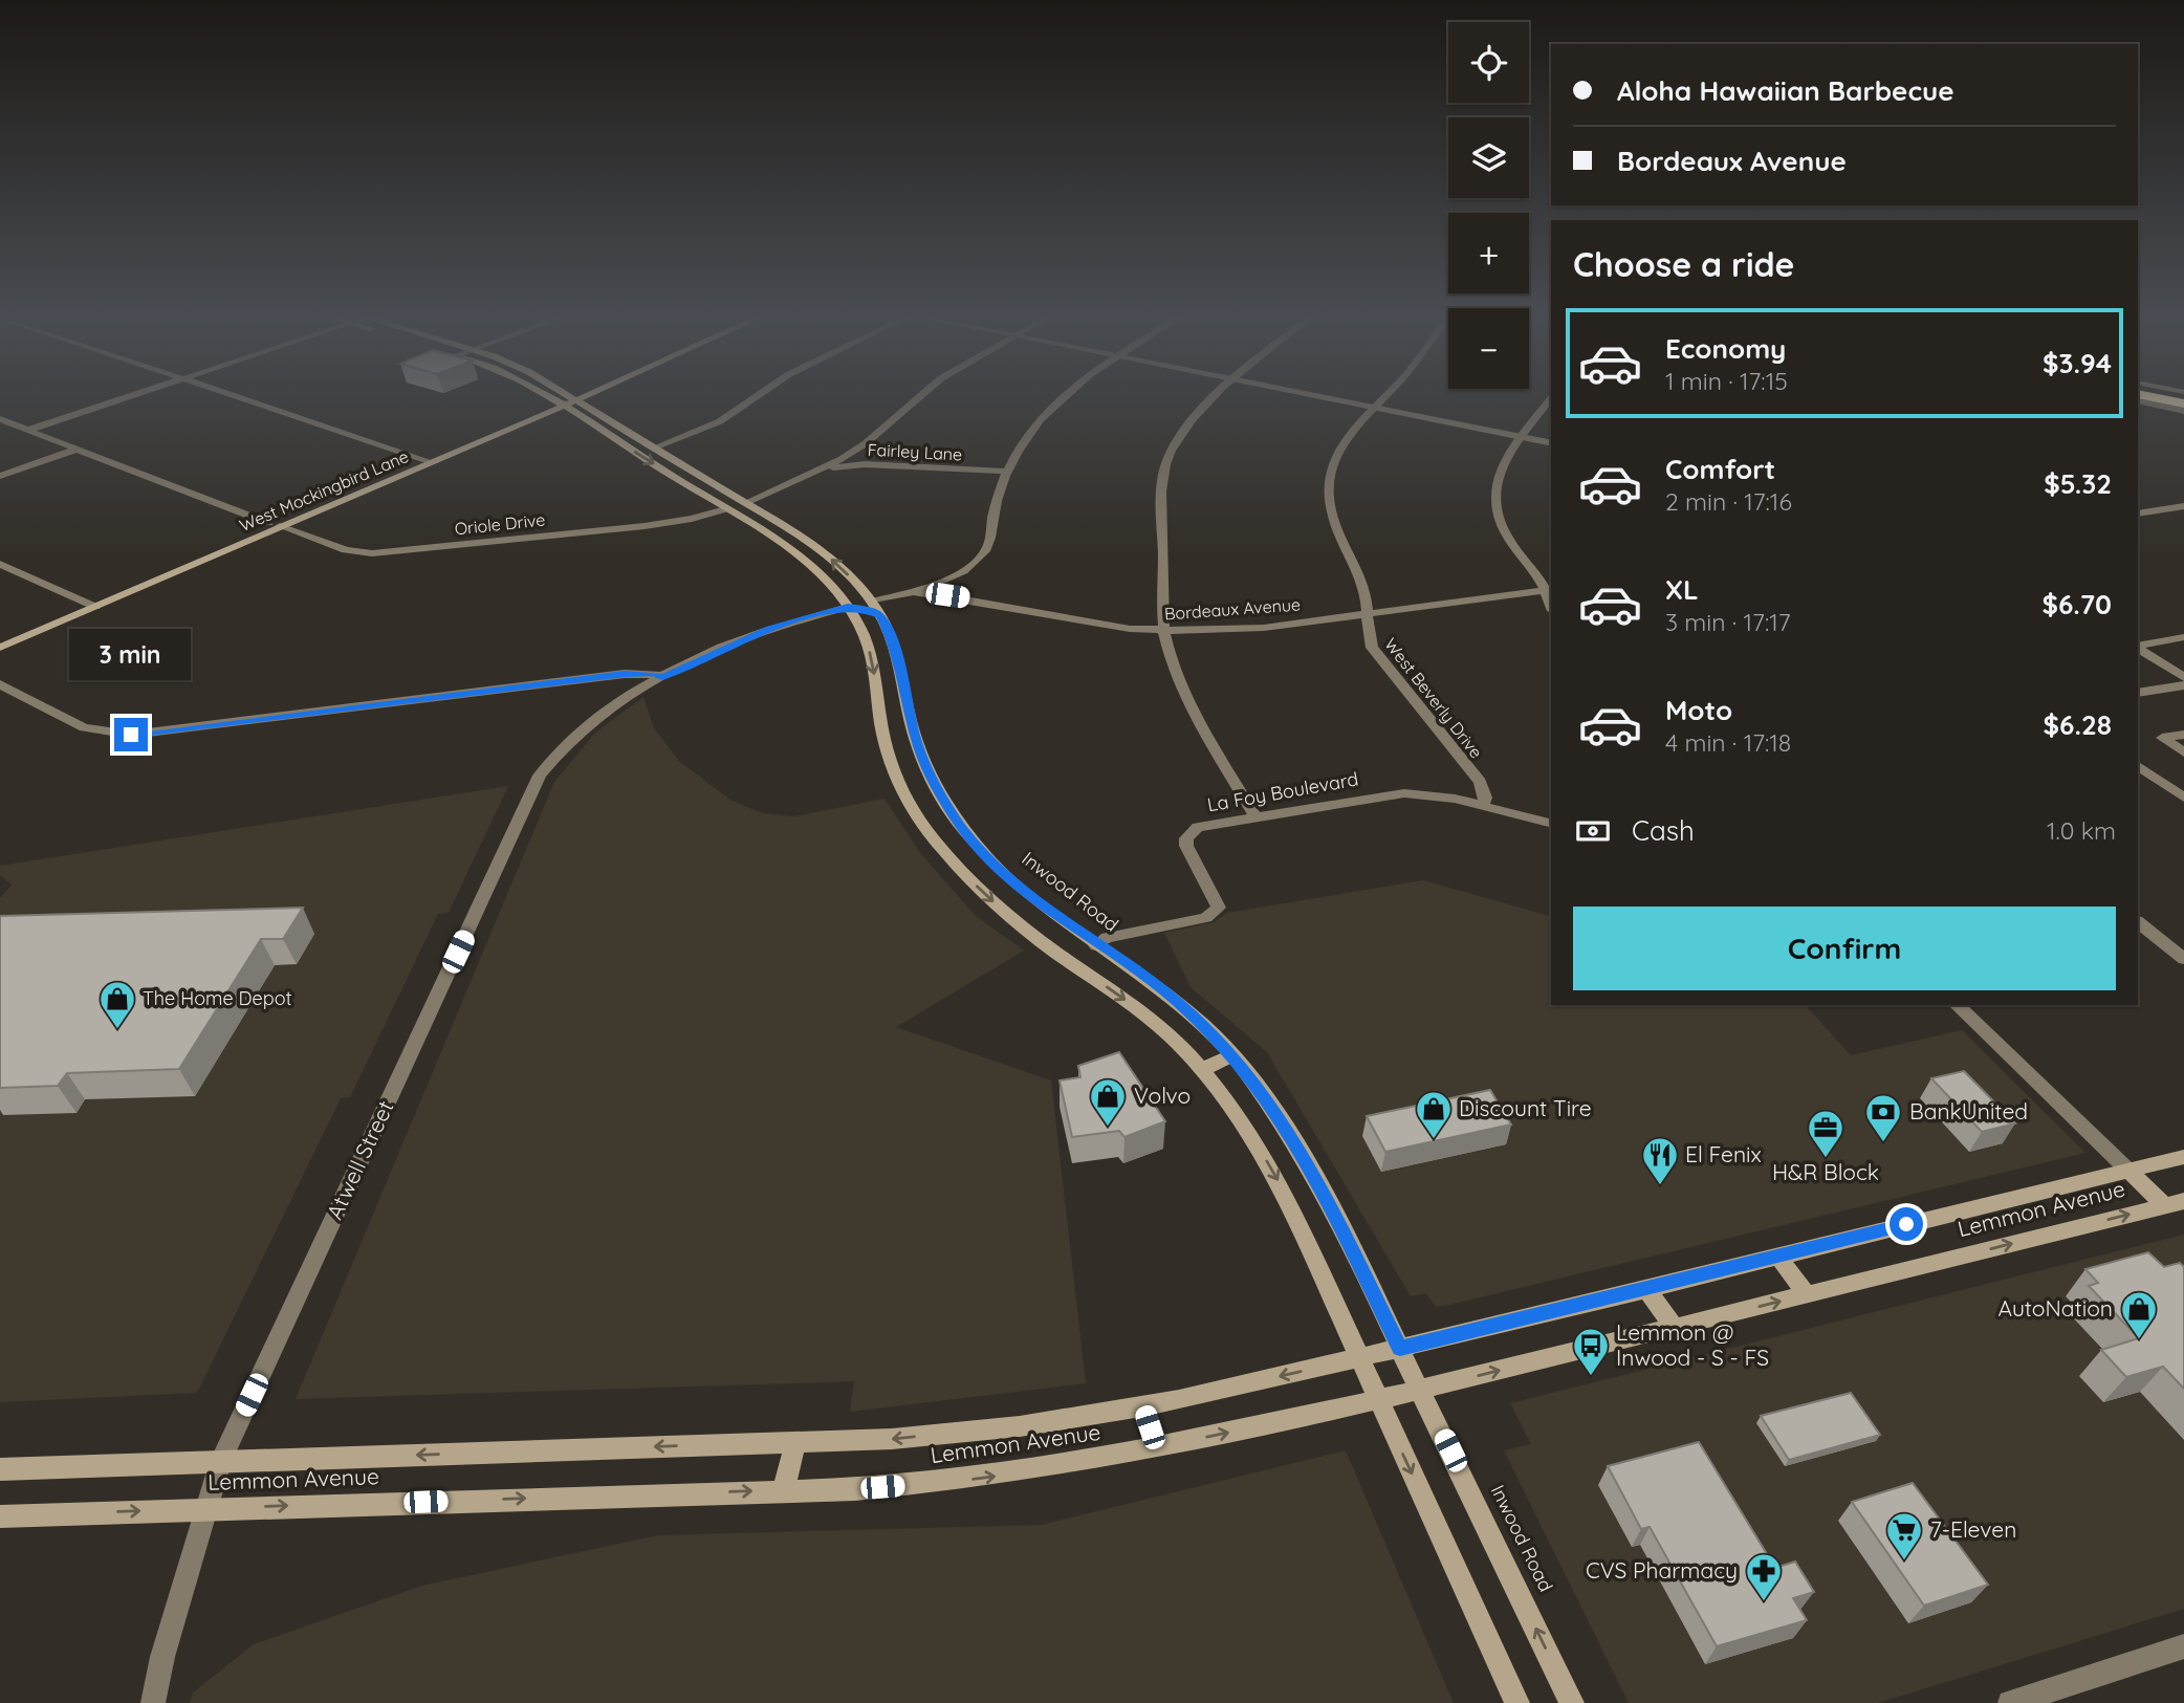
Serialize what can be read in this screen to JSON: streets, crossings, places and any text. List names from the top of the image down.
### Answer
{
  "streets": {
    "main road": ["West Mockingbird Lane", "Inwood Road", "Lemmon Avenue"],
    "street": [
      "Fairley Lane",
      "Oriole Drive",
      "Bordeaux Avenue",
      "West Beverly Drive",
      "La Foy Boulevard",
      "Atwell Street"
    ]
  },
  "crossings": [
    ["West Mockingbird Lane", "Oriole Drive"],
    ["West Mockingbird Lane", "Inwood Road"],
    ["Oriole Drive", "Inwood Road"],
    ["Bordeaux Avenue", "West Beverly Drive"],
    ["Bordeaux Avenue", "Inwood Road"],
    ["West Beverly Drive", "La Foy Boulevard"],
    ["La Foy Boulevard", "Inwood Road"],
    ["Inwood Road", "Lemmon Avenue"],
    ["Atwell Street", "Lemmon Avenue"]
  ],
  "places": {
    "shop": [
      "The Home Depot",
      "Volvo",
      "Discount Tire",
      "AutoNation"
    ],
    "bank": ["BankUnited"],
    "office": ["H&R Block"],
    "restaurant": ["El Fenix"],
    "bus stop": ["Lemmon @ Inwood - S - FS"],
    "supermarket": ["7-Eleven"],
    "pharmacy": ["CVS Pharmacy"]
  },
  "page": {
    "map_buttons": ["+", "−"],
    "banner": ["Aloha Hawaiian Barbecue", "Bordeaux Avenue"],
    "heading": "Choose a ride",
    "list": [
      {
        "name": "Economy",
        "note": "1 min · 17:15",
        "value": "$3.94"
      },
      {
        "name": "Comfort",
        "note": "2 min · 17:16",
        "value": "$5.32"
      },
      {
        "name": "XL",
        "note": "3 min · 17:17",
        "value": "$6.70"
      },
      {
        "name": "Moto",
        "note": "4 min · 17:18",
        "value": "$6.28"
      }
    ],
    "bubble": "3 min",
    "pay": ["Cash", "1.0 km"],
    "buttons": "Confirm"
  }
}
